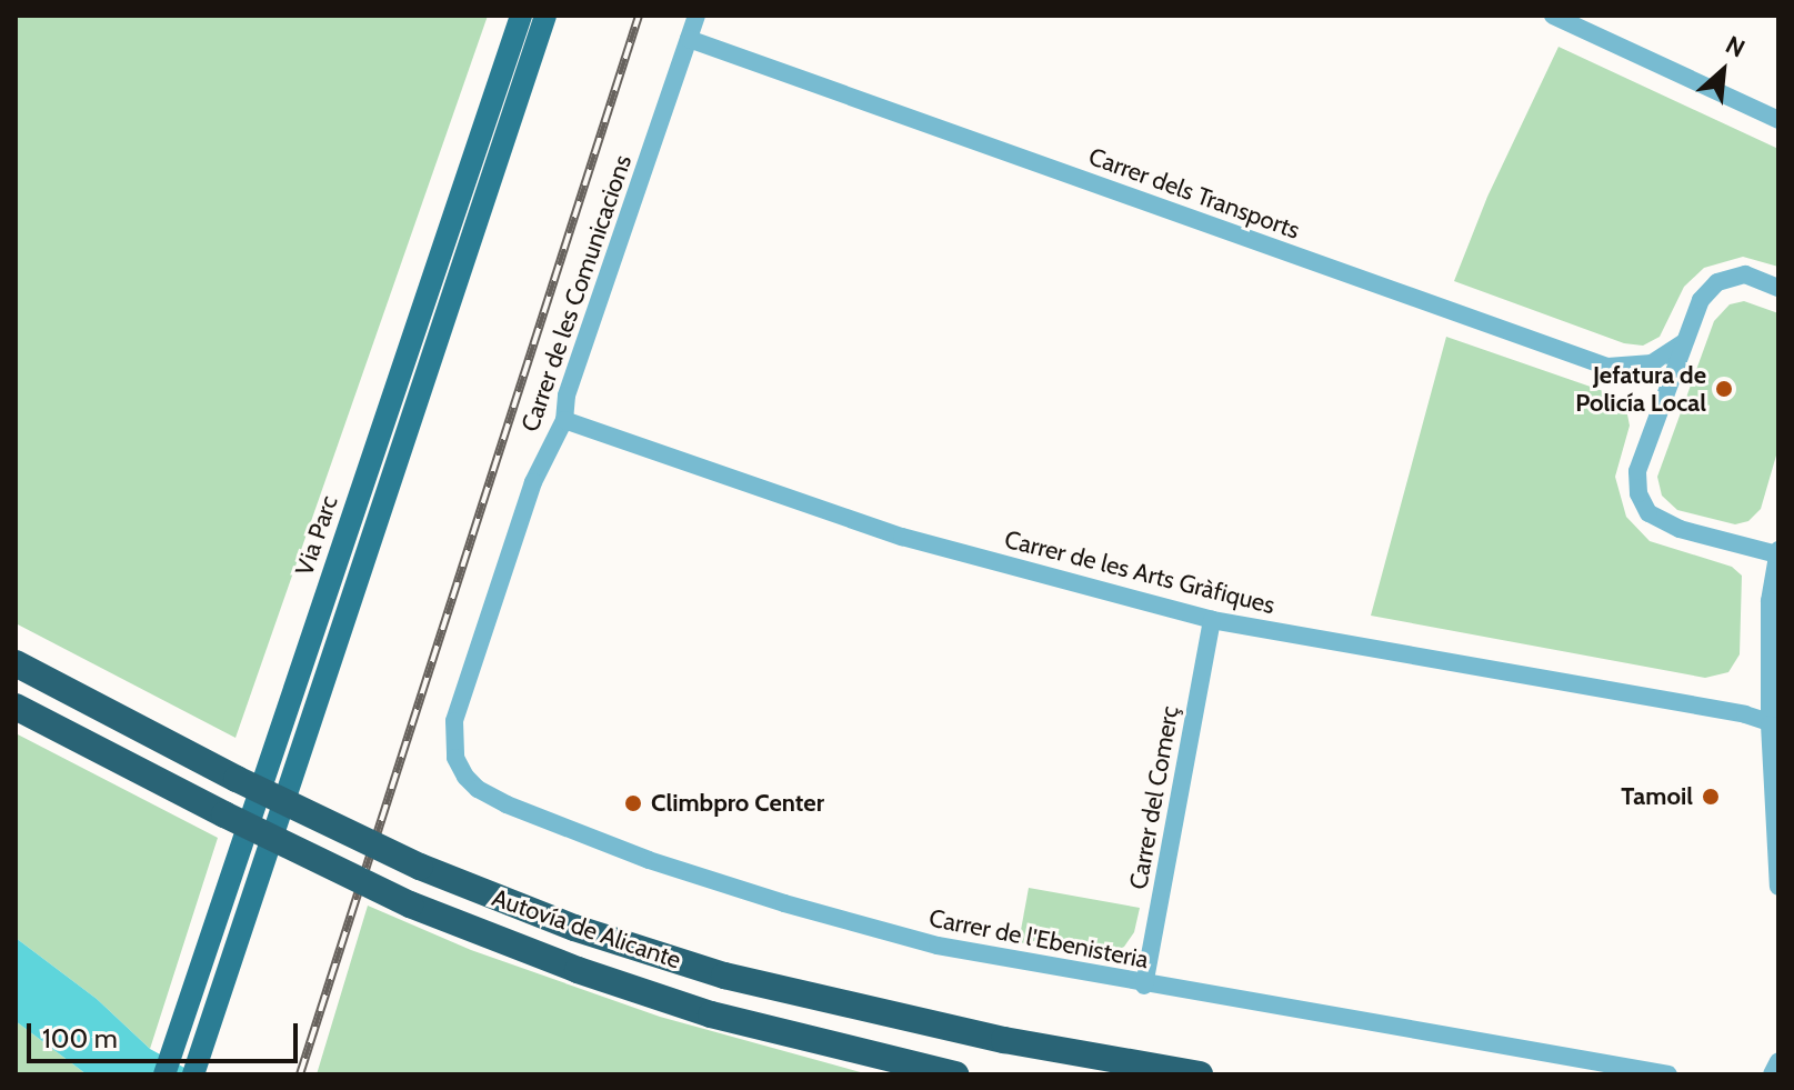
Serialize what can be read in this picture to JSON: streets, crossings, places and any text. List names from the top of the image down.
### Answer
{
  "streets": {
    "highway": ["Autovía de Alicante"],
    "main road": ["Via Parc"],
    "street": [
      "Carrer dels Transports",
      "Carrer de les Comunicacions",
      "Carrer de les Arts Gràfiques",
      "Carrer del Comerç",
      "Carrer de l'Ebenisteria"
    ]
  },
  "crossings": [
    ["Carrer dels Transports", "Carrer de les Comunicacions"],
    ["Carrer de les Comunicacions", "Carrer de les Arts Gràfiques"],
    ["Carrer de les Comunicacions", "Carrer de l'Ebenisteria"],
    ["Carrer de les Arts Gràfiques", "Carrer del Comerç"],
    ["Carrer del Comerç", "Carrer de l'Ebenisteria"]
  ],
  "places": ["Jefatura de Policía Local", "Tamoil", "Climbpro Center"],
  "scale_bar": "100 m",
  "north": "top right"
}
